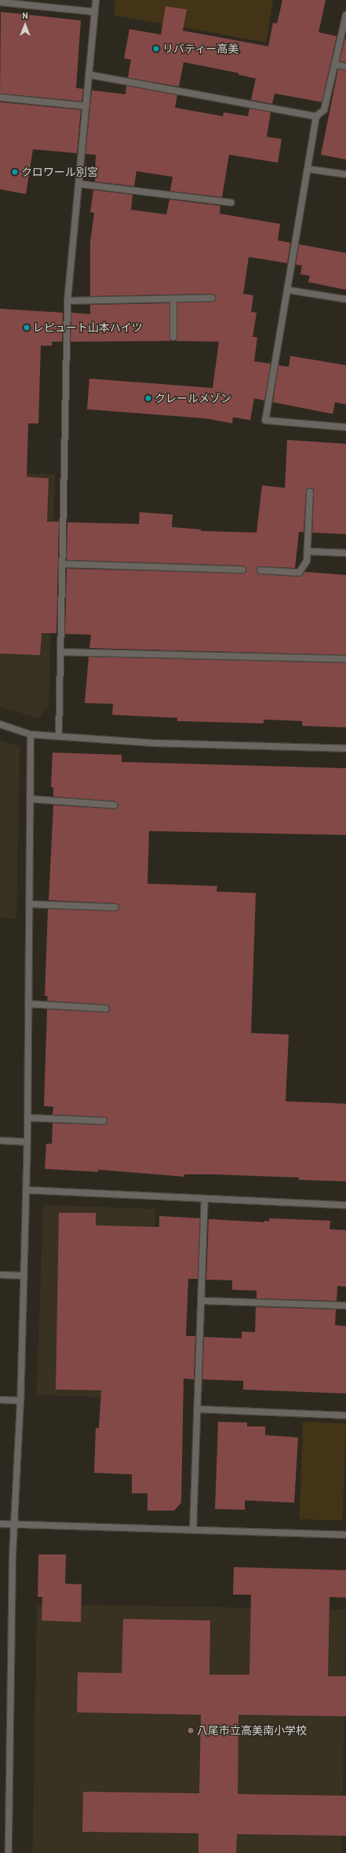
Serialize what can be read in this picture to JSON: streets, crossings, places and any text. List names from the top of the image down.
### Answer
{
  "places": [
    "リバティー高美",
    "クロワール別宮",
    "レピュート山本ハイツ",
    "クレールメゾン",
    "八尾市立高美南小学校"
  ],
  "north": "top"
}
